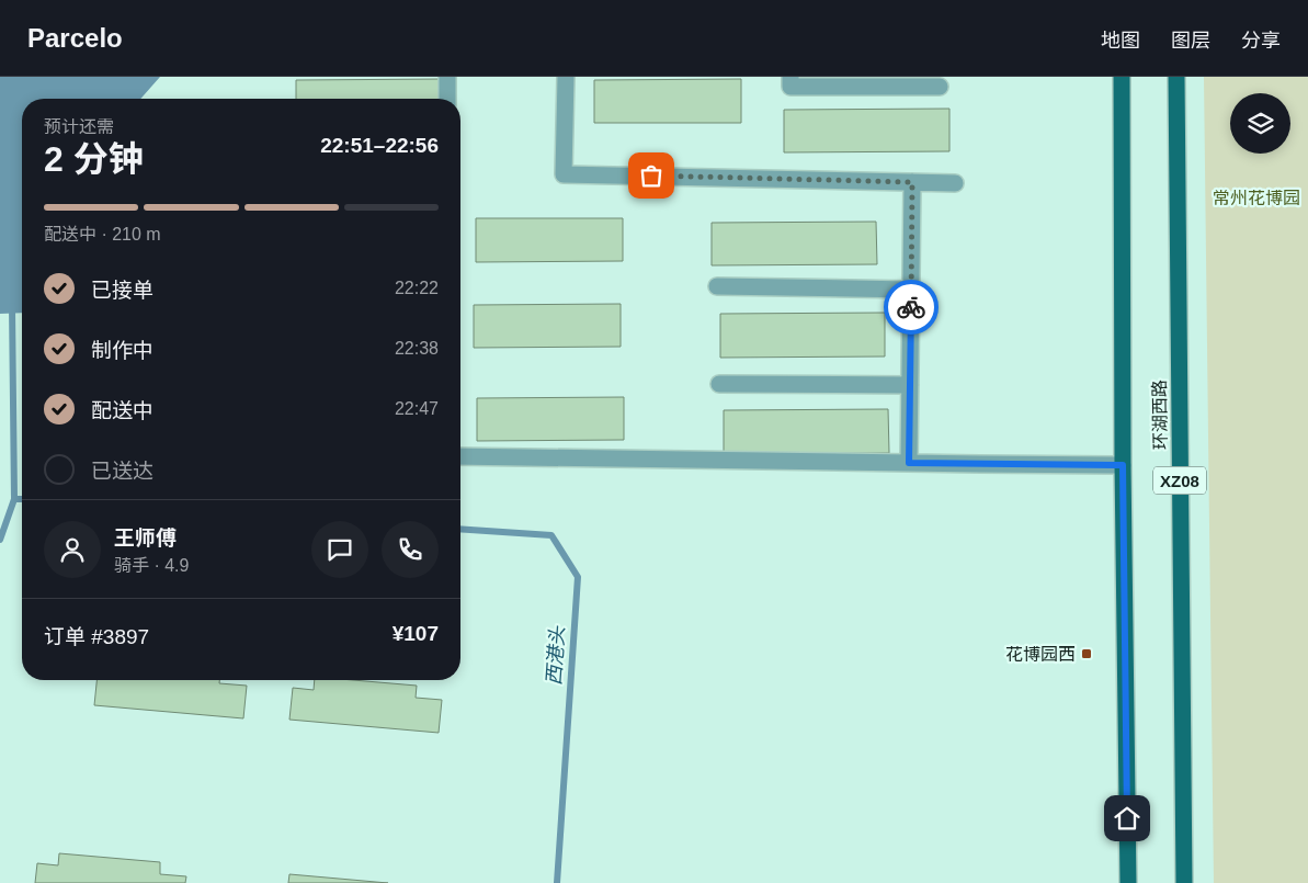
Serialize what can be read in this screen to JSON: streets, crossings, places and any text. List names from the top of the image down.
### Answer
{
  "streets": {
    "main road": ["环湖西路", "XZ08"]
  },
  "water": ["西港头"],
  "parks": ["常州花博园"],
  "places": {
    "transit": ["花博园西"]
  },
  "page": {
    "header": "Parcelo",
    "nav": ["地图", "图层", "分享"],
    "heading": ["2 分钟", "预计还需", "22:51–22:56"],
    "panel": [
      "王师傅",
      "骑手 · 4.9",
      "订单 #3897",
      "¥107"
    ],
    "bar": "配送中 · 210 m",
    "list": [
      ["已接单", "22:22"],
      ["制作中", "22:38"],
      ["配送中", "22:47"],
      "已送达"
    ]
  }
}
